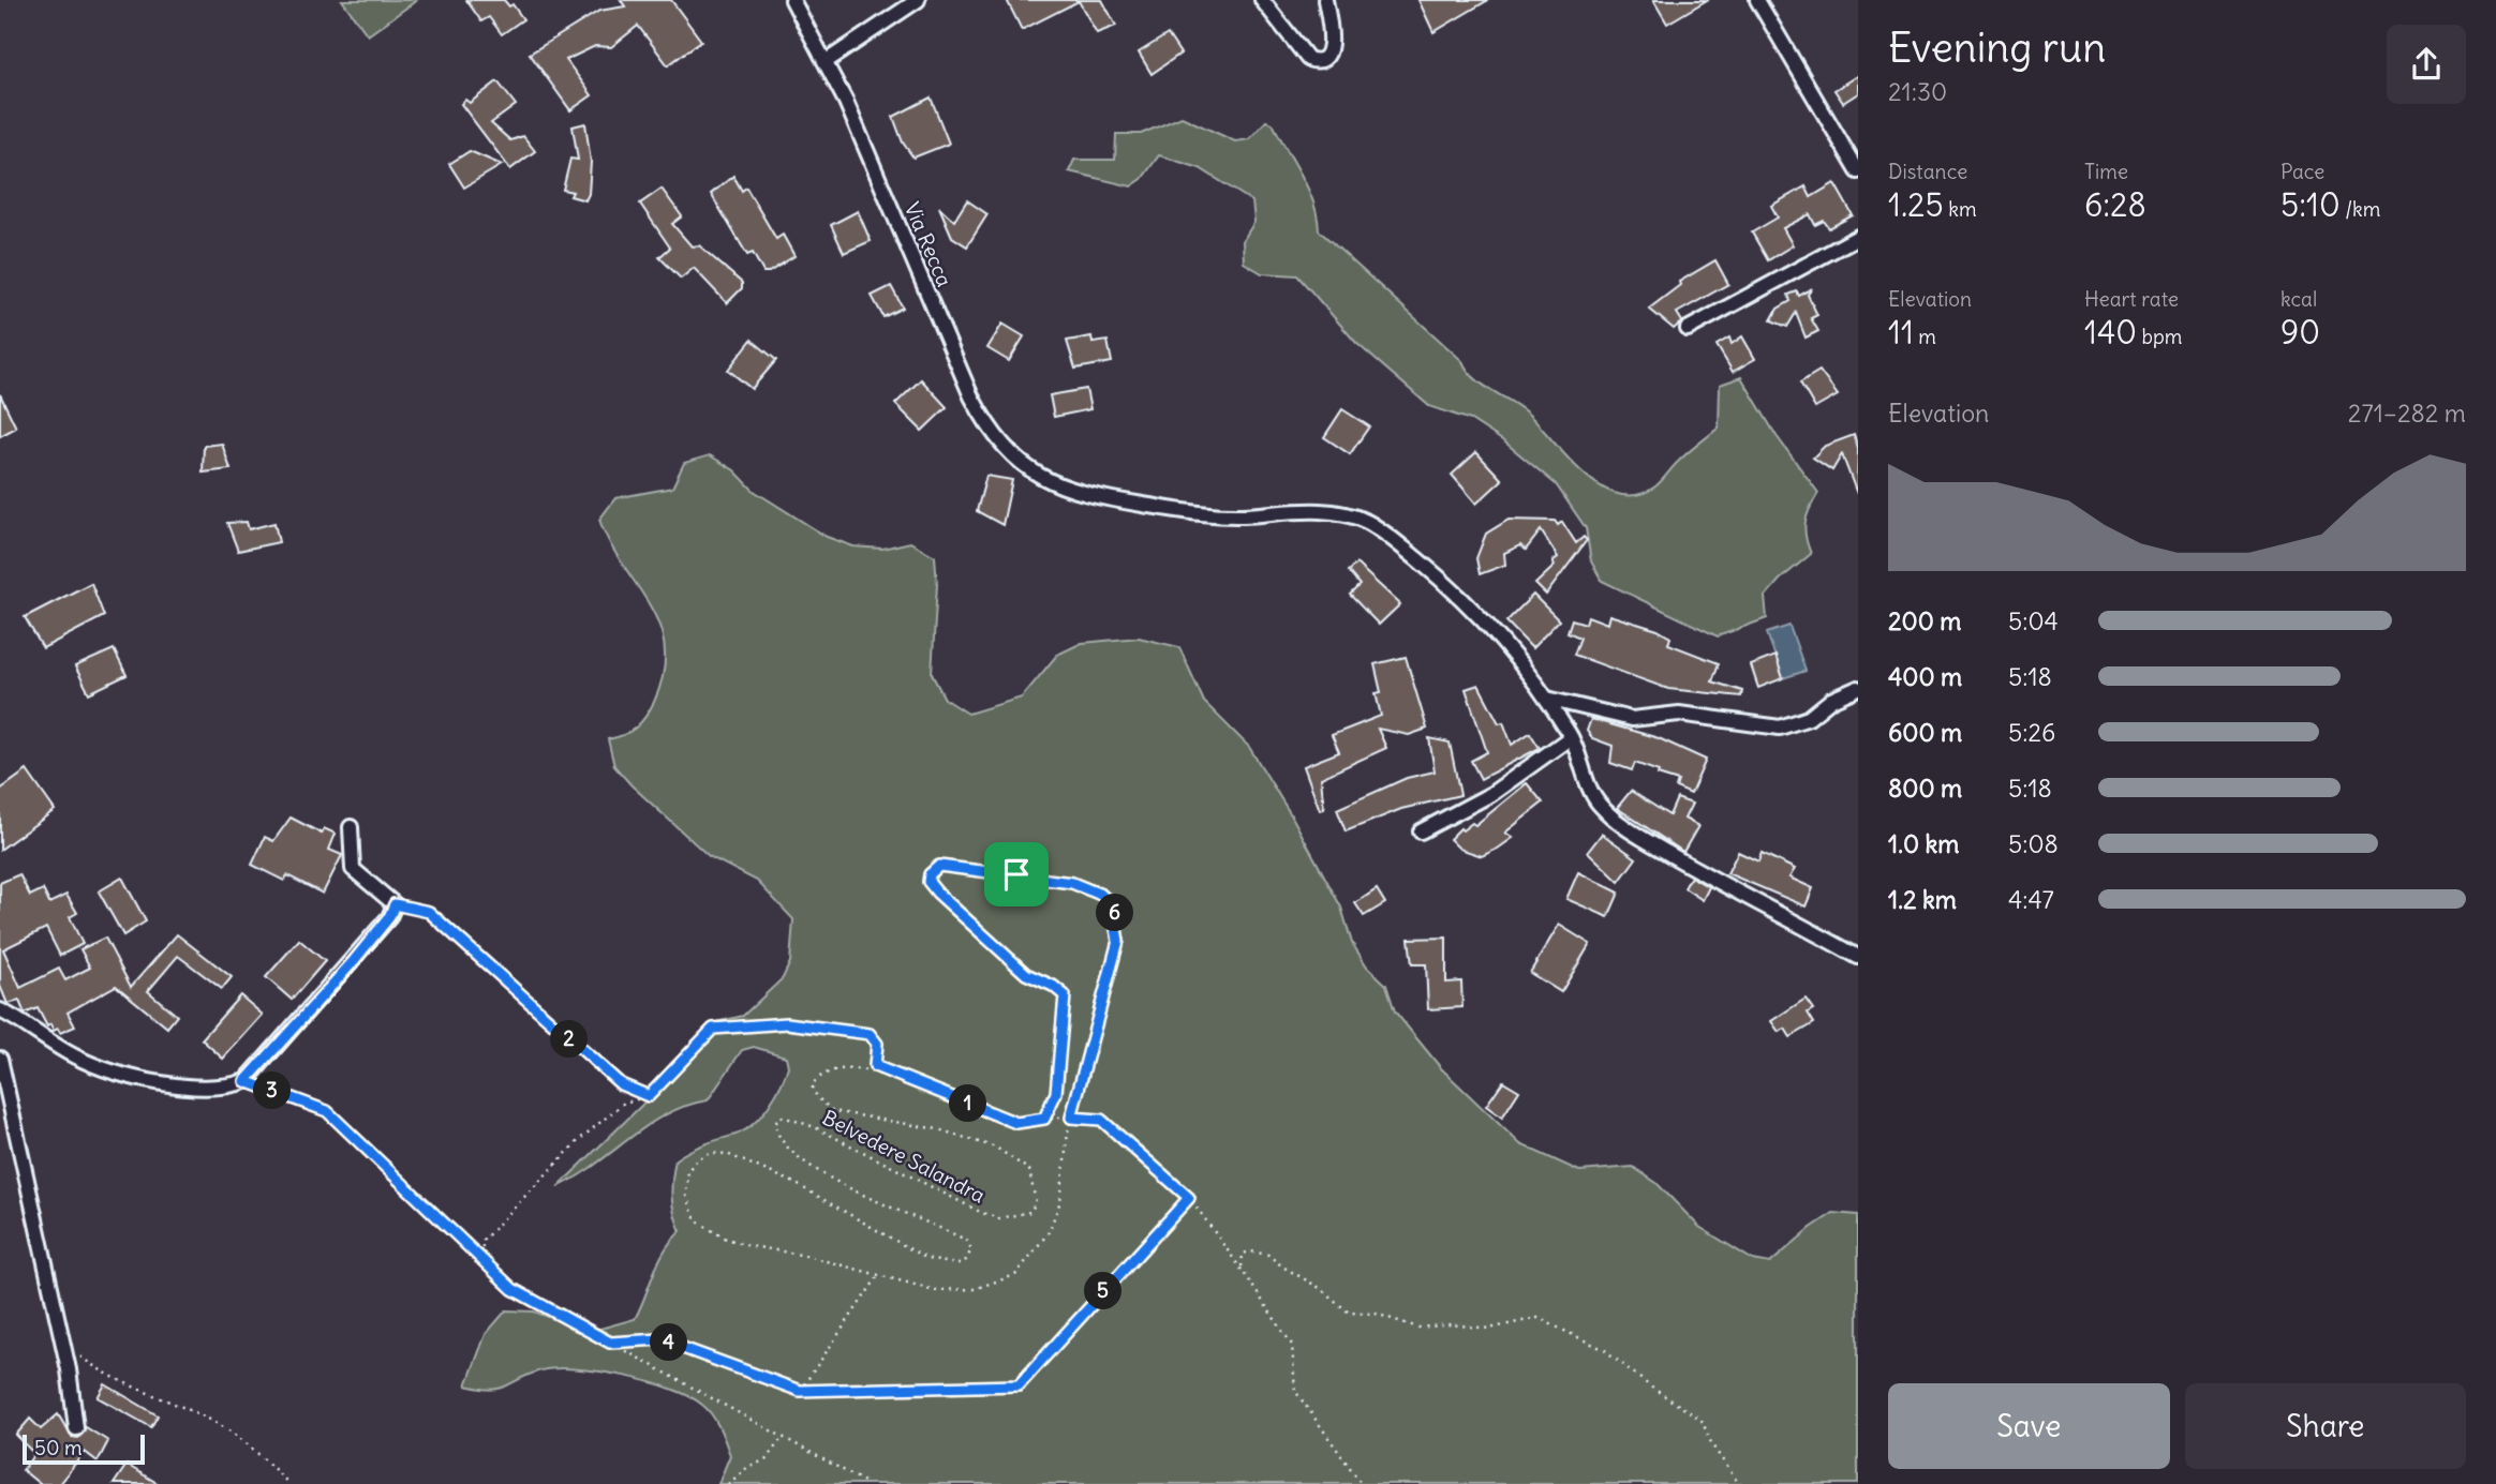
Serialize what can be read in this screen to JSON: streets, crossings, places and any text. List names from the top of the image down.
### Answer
{
  "streets": {
    "street": ["Via Recca"],
    "path": ["Belvedere Salandra"]
  },
  "scale_bar": "50 m",
  "page": {
    "heading": ["Evening run", "21:30"],
    "stats": [
      ["Distance", "1.25 km"],
      ["Time", "6:28"],
      ["Pace", "5:10 /km"],
      ["Elevation", "11 m"],
      ["Heart rate", "140 bpm"],
      ["kcal", "90"]
    ],
    "chart": ["Elevation", "271–282 m"],
    "list": [
      {
        "name": "200 m",
        "note": "5:04"
      },
      {
        "name": "400 m",
        "note": "5:18"
      },
      {
        "name": "600 m",
        "note": "5:26"
      },
      {
        "name": "800 m",
        "note": "5:18"
      },
      {
        "name": "1.0 km",
        "note": "5:08"
      },
      {
        "name": "1.2 km",
        "note": "4:47"
      }
    ],
    "pins": [
      "6",
      "2",
      "3",
      "1",
      "5",
      "4"
    ],
    "buttons": ["Save", "Share"],
    "scale": "50 m"
  }
}
